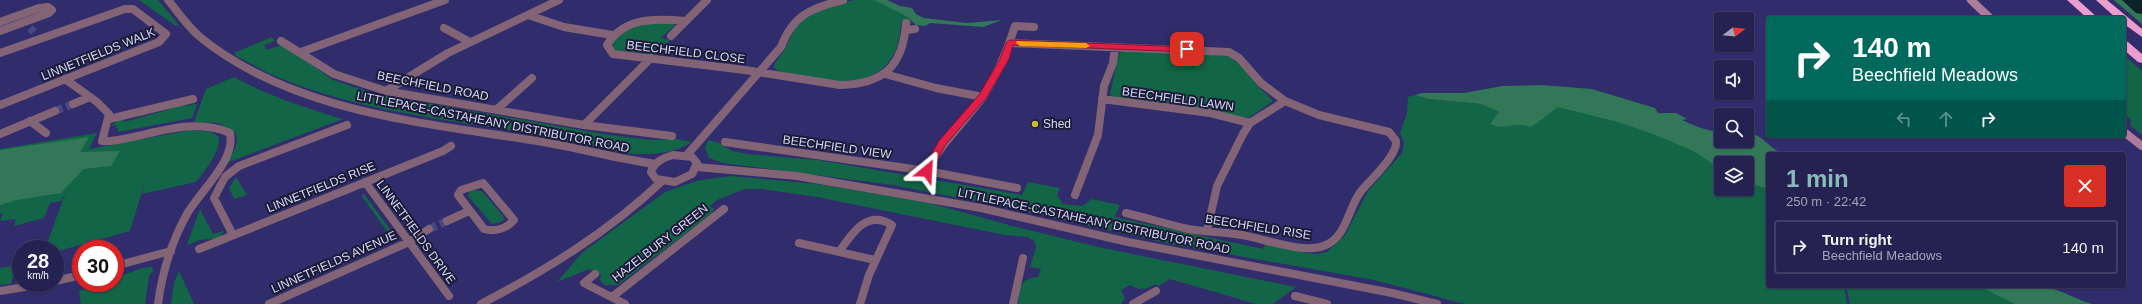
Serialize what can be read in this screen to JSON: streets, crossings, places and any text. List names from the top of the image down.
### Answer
{
  "streets": {
    "street": [
      "BEECHFIELD CLOSE",
      "LINNETFIELDS WALK",
      "BEECHFIELD ROAD",
      "BEECHFIELD LAWN",
      "LITTLEPACE-CASTAHEANY DISTRIBUTOR ROAD",
      "BEECHFIELD VIEW",
      "LINNETFIELDS RISE",
      "BEECHFIELD RISE",
      "LINNETFIELDS DRIVE",
      "HAZELBURY GREEN",
      "LINNETFIELDS AVENUE"
    ]
  },
  "crossings": [
    ["LINNETFIELDS RISE", "LINNETFIELDS DRIVE"],
    ["LINNETFIELDS DRIVE", "LINNETFIELDS AVENUE"]
  ],
  "places": ["Shed"],
  "north": "right",
  "page": {
    "turn": ["140 m", "Beechfield Meadows"],
    "heading": ["1 min", "250 m · 22:42"],
    "list": [
      {
        "name": "Turn right",
        "note": "Beechfield Meadows",
        "value": "140 m"
      }
    ],
    "speed": "28 km/h",
    "limit": "30"
  }
}
